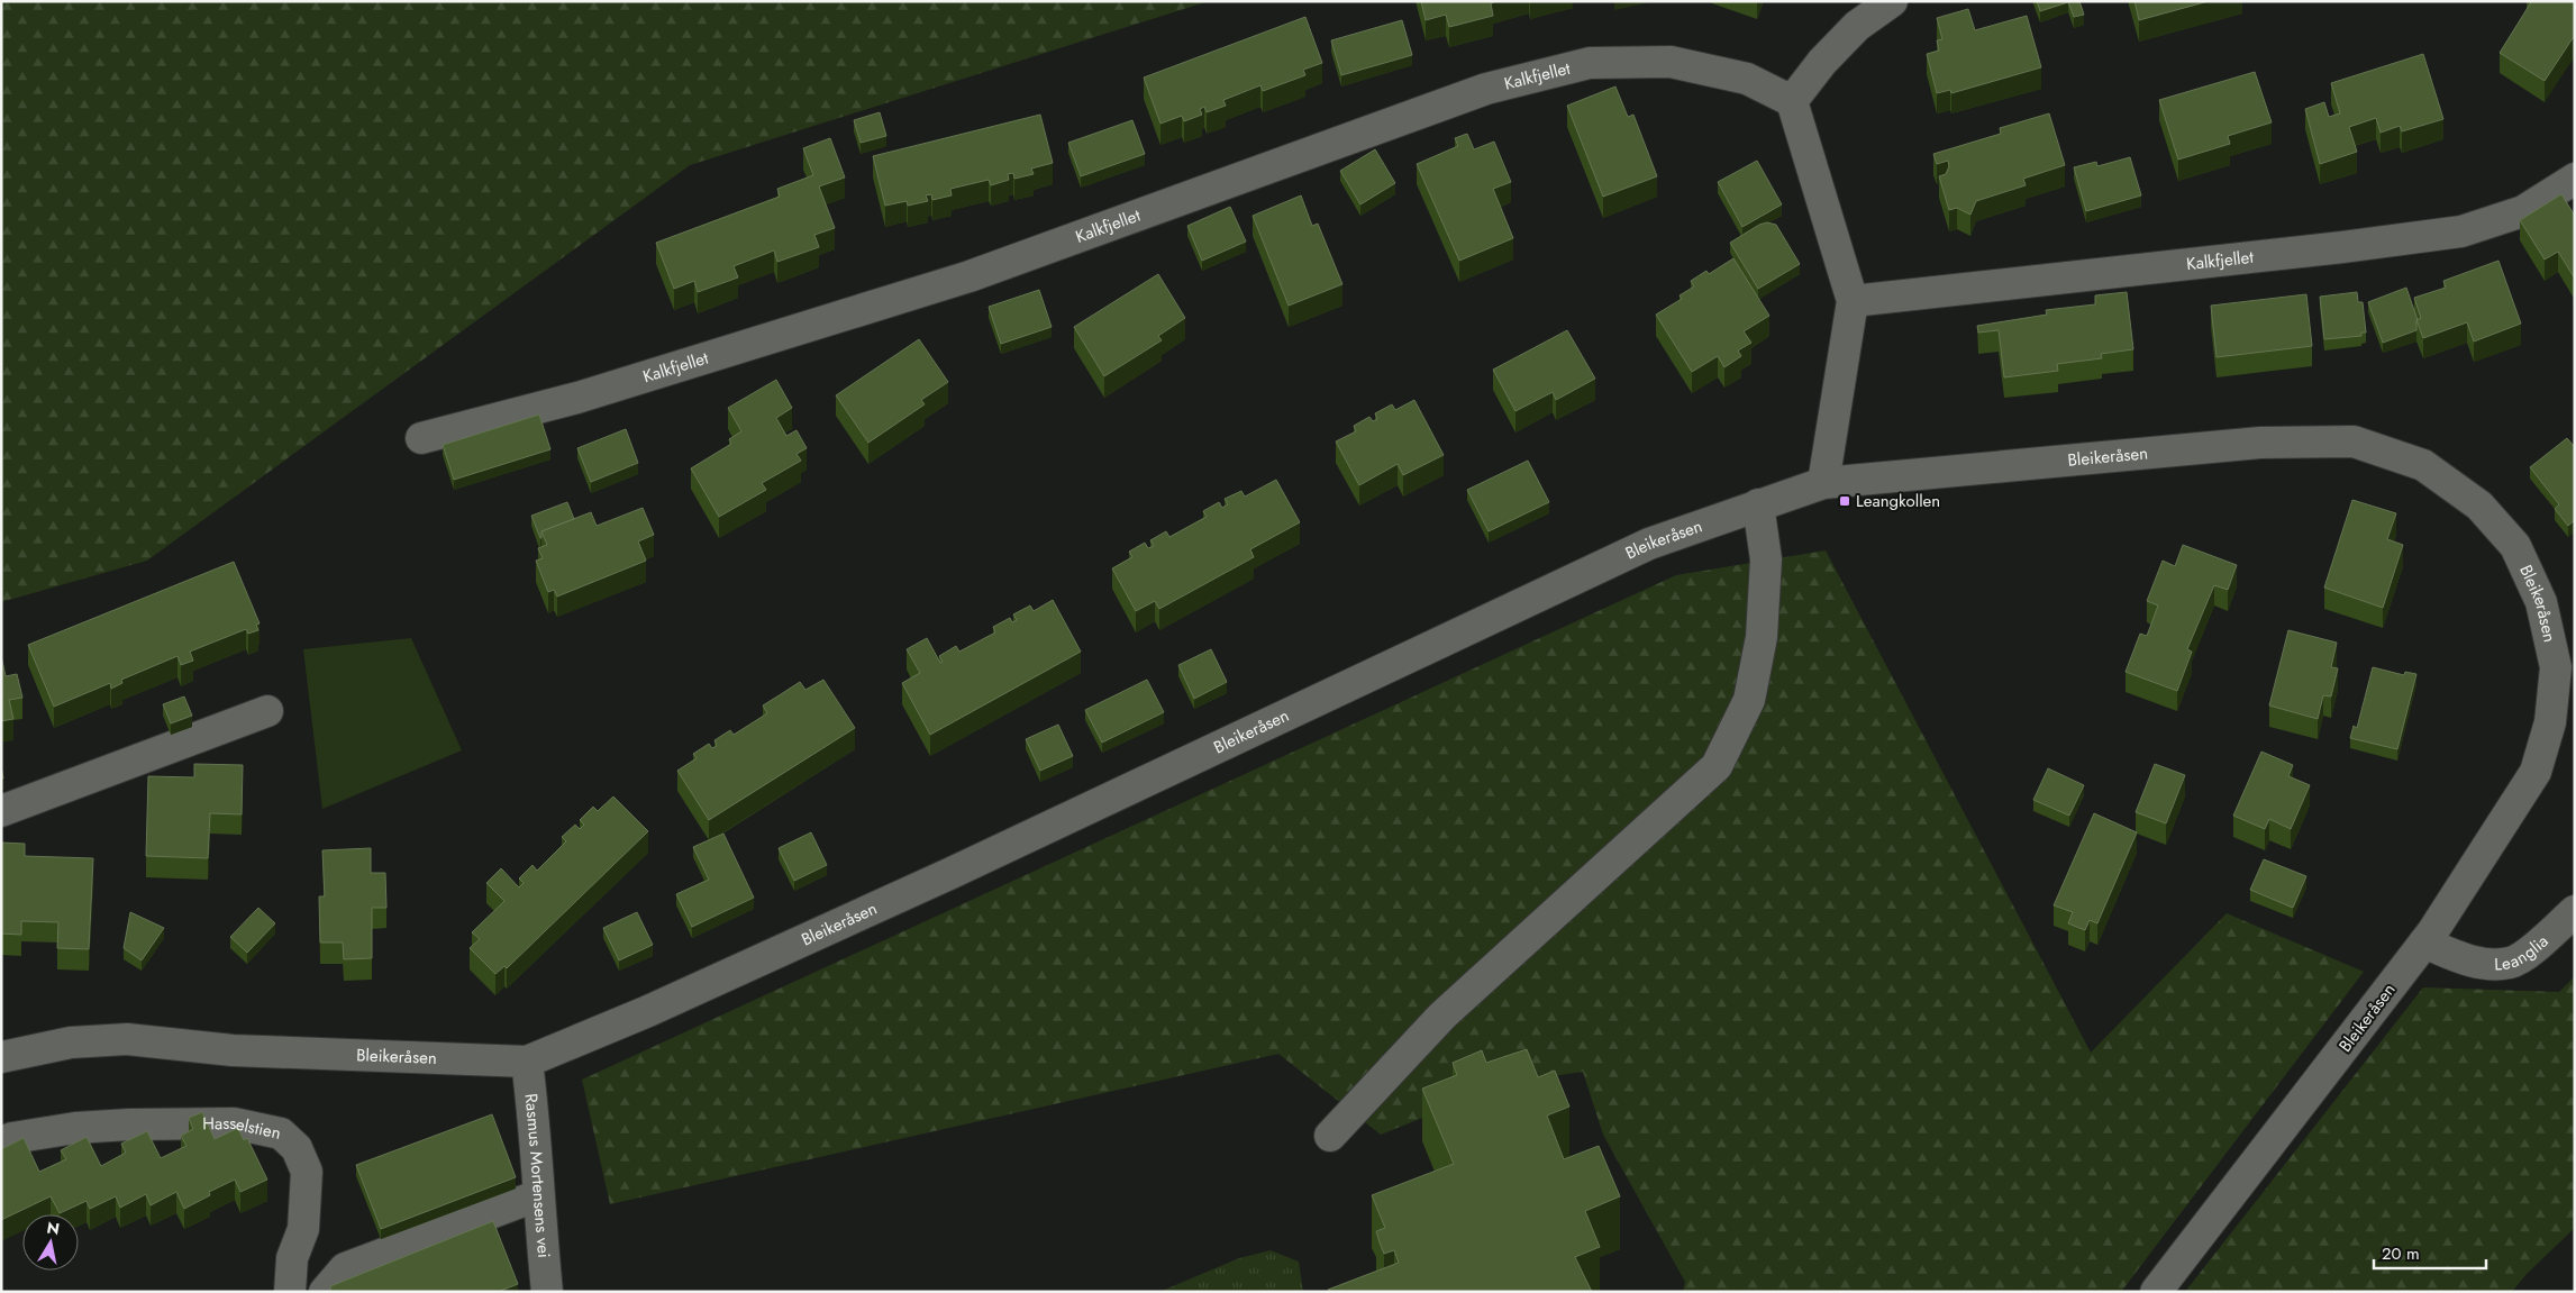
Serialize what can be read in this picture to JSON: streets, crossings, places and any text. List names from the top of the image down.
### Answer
{
  "streets": {
    "street": [
      "Kalkfjellet",
      "Bleikeråsen",
      "Leanglia",
      "Hasselstien",
      "Rasmus Mortensens vei"
    ]
  },
  "crossings": [
    ["Bleikeråsen", "Leanglia"],
    ["Bleikeråsen", "Rasmus Mortensens vei"]
  ],
  "places": {
    "transit": ["Leangkollen"]
  },
  "scale_bar": "20 m",
  "north": "top"
}
